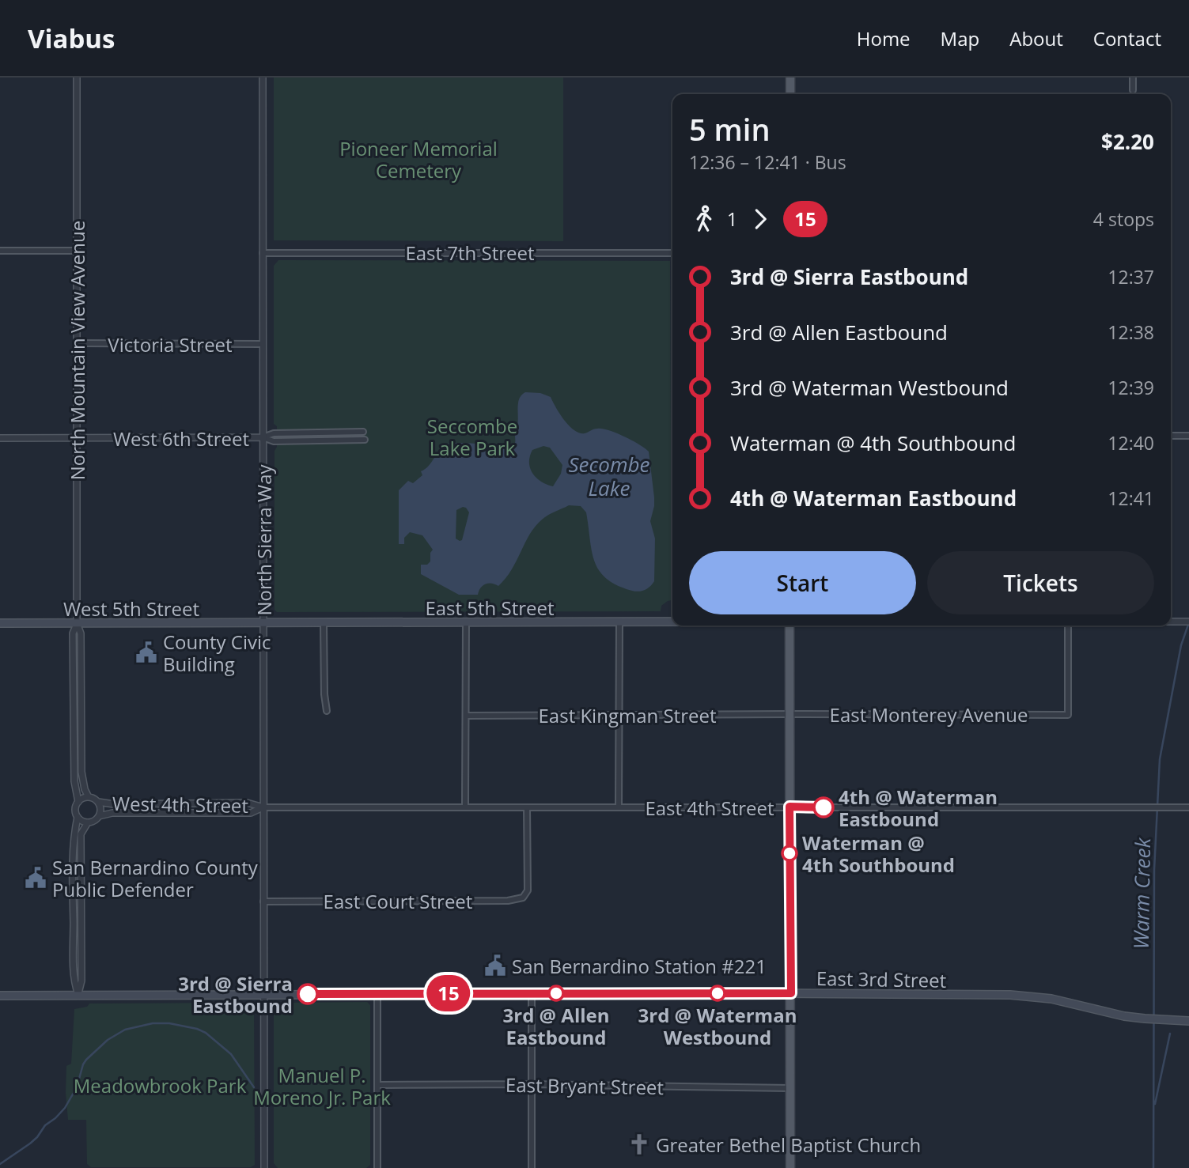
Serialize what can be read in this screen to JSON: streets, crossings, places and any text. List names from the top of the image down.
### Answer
{
  "streets": {
    "main road": ["East 5th Street", "West 5th Street", "East 3rd Street"],
    "street": [
      "East 7th Street",
      "Victoria Street",
      "North Mountain View Avenue",
      "West 6th Street",
      "North Sierra Way",
      "East Monterey Avenue",
      "East Kingman Street",
      "West 4th Street",
      "East 4th Street",
      "East Court Street",
      "East Bryant Street"
    ]
  },
  "crossings": [
    ["East 7th Street", "North Sierra Way"],
    ["Victoria Street", "North Mountain View Avenue"],
    ["Victoria Street", "North Sierra Way"],
    ["North Mountain View Avenue", "West 6th Street"],
    ["North Mountain View Avenue", "West 5th Street"],
    ["North Mountain View Avenue", "West 4th Street"],
    ["West 6th Street", "North Sierra Way"],
    ["North Sierra Way", "East 5th Street"],
    ["North Sierra Way", "West 5th Street"],
    ["North Sierra Way", "West 4th Street"],
    ["North Sierra Way", "East 4th Street"],
    ["North Sierra Way", "East Court Street"],
    ["North Sierra Way", "East 3rd Street"],
    ["East 5th Street", "West 5th Street"],
    ["East Monterey Avenue", "East Kingman Street"],
    ["West 4th Street", "East 4th Street"],
    ["East 4th Street", "East Court Street"]
  ],
  "water": ["Secombe Lake", "Warm Creek"],
  "parks": [
    "Pioneer Memorial Cemetery",
    "Seccombe Lake Park",
    "Manuel P. Moreno Jr. Park",
    "Meadowbrook Park"
  ],
  "places": {
    "public building": ["County Civic Building", "San Bernardino County Public Defender", "San Bernardino Station #221"],
    "other": [
      "4th @ Waterman Eastbound",
      "Waterman @ 4th Southbound",
      "3rd @ Allen Eastbound",
      "3rd @ Waterman Westbound",
      "3rd @ Sierra Eastbound"
    ],
    "church": ["Greater Bethel Baptist Church"]
  },
  "lines": ["bus line 15"],
  "page": {
    "header": "Viabus",
    "nav": [
      "Home",
      "Map",
      "About",
      "Contact"
    ],
    "on_map": "15",
    "heading": ["5 min", "12:36 – 12:41 · Bus", "$2.20"],
    "legs": ["1", "15", "4 stops"],
    "list": [
      {
        "name": "3rd @ Sierra Eastbound",
        "value": "12:37"
      },
      {
        "name": "3rd @ Allen Eastbound",
        "value": "12:38"
      },
      {
        "name": "3rd @ Waterman Westbound",
        "value": "12:39"
      },
      {
        "name": "Waterman @ 4th Southbound",
        "value": "12:40"
      },
      {
        "name": "4th @ Waterman Eastbound",
        "value": "12:41"
      }
    ],
    "buttons": ["Start", "Tickets"]
  }
}
